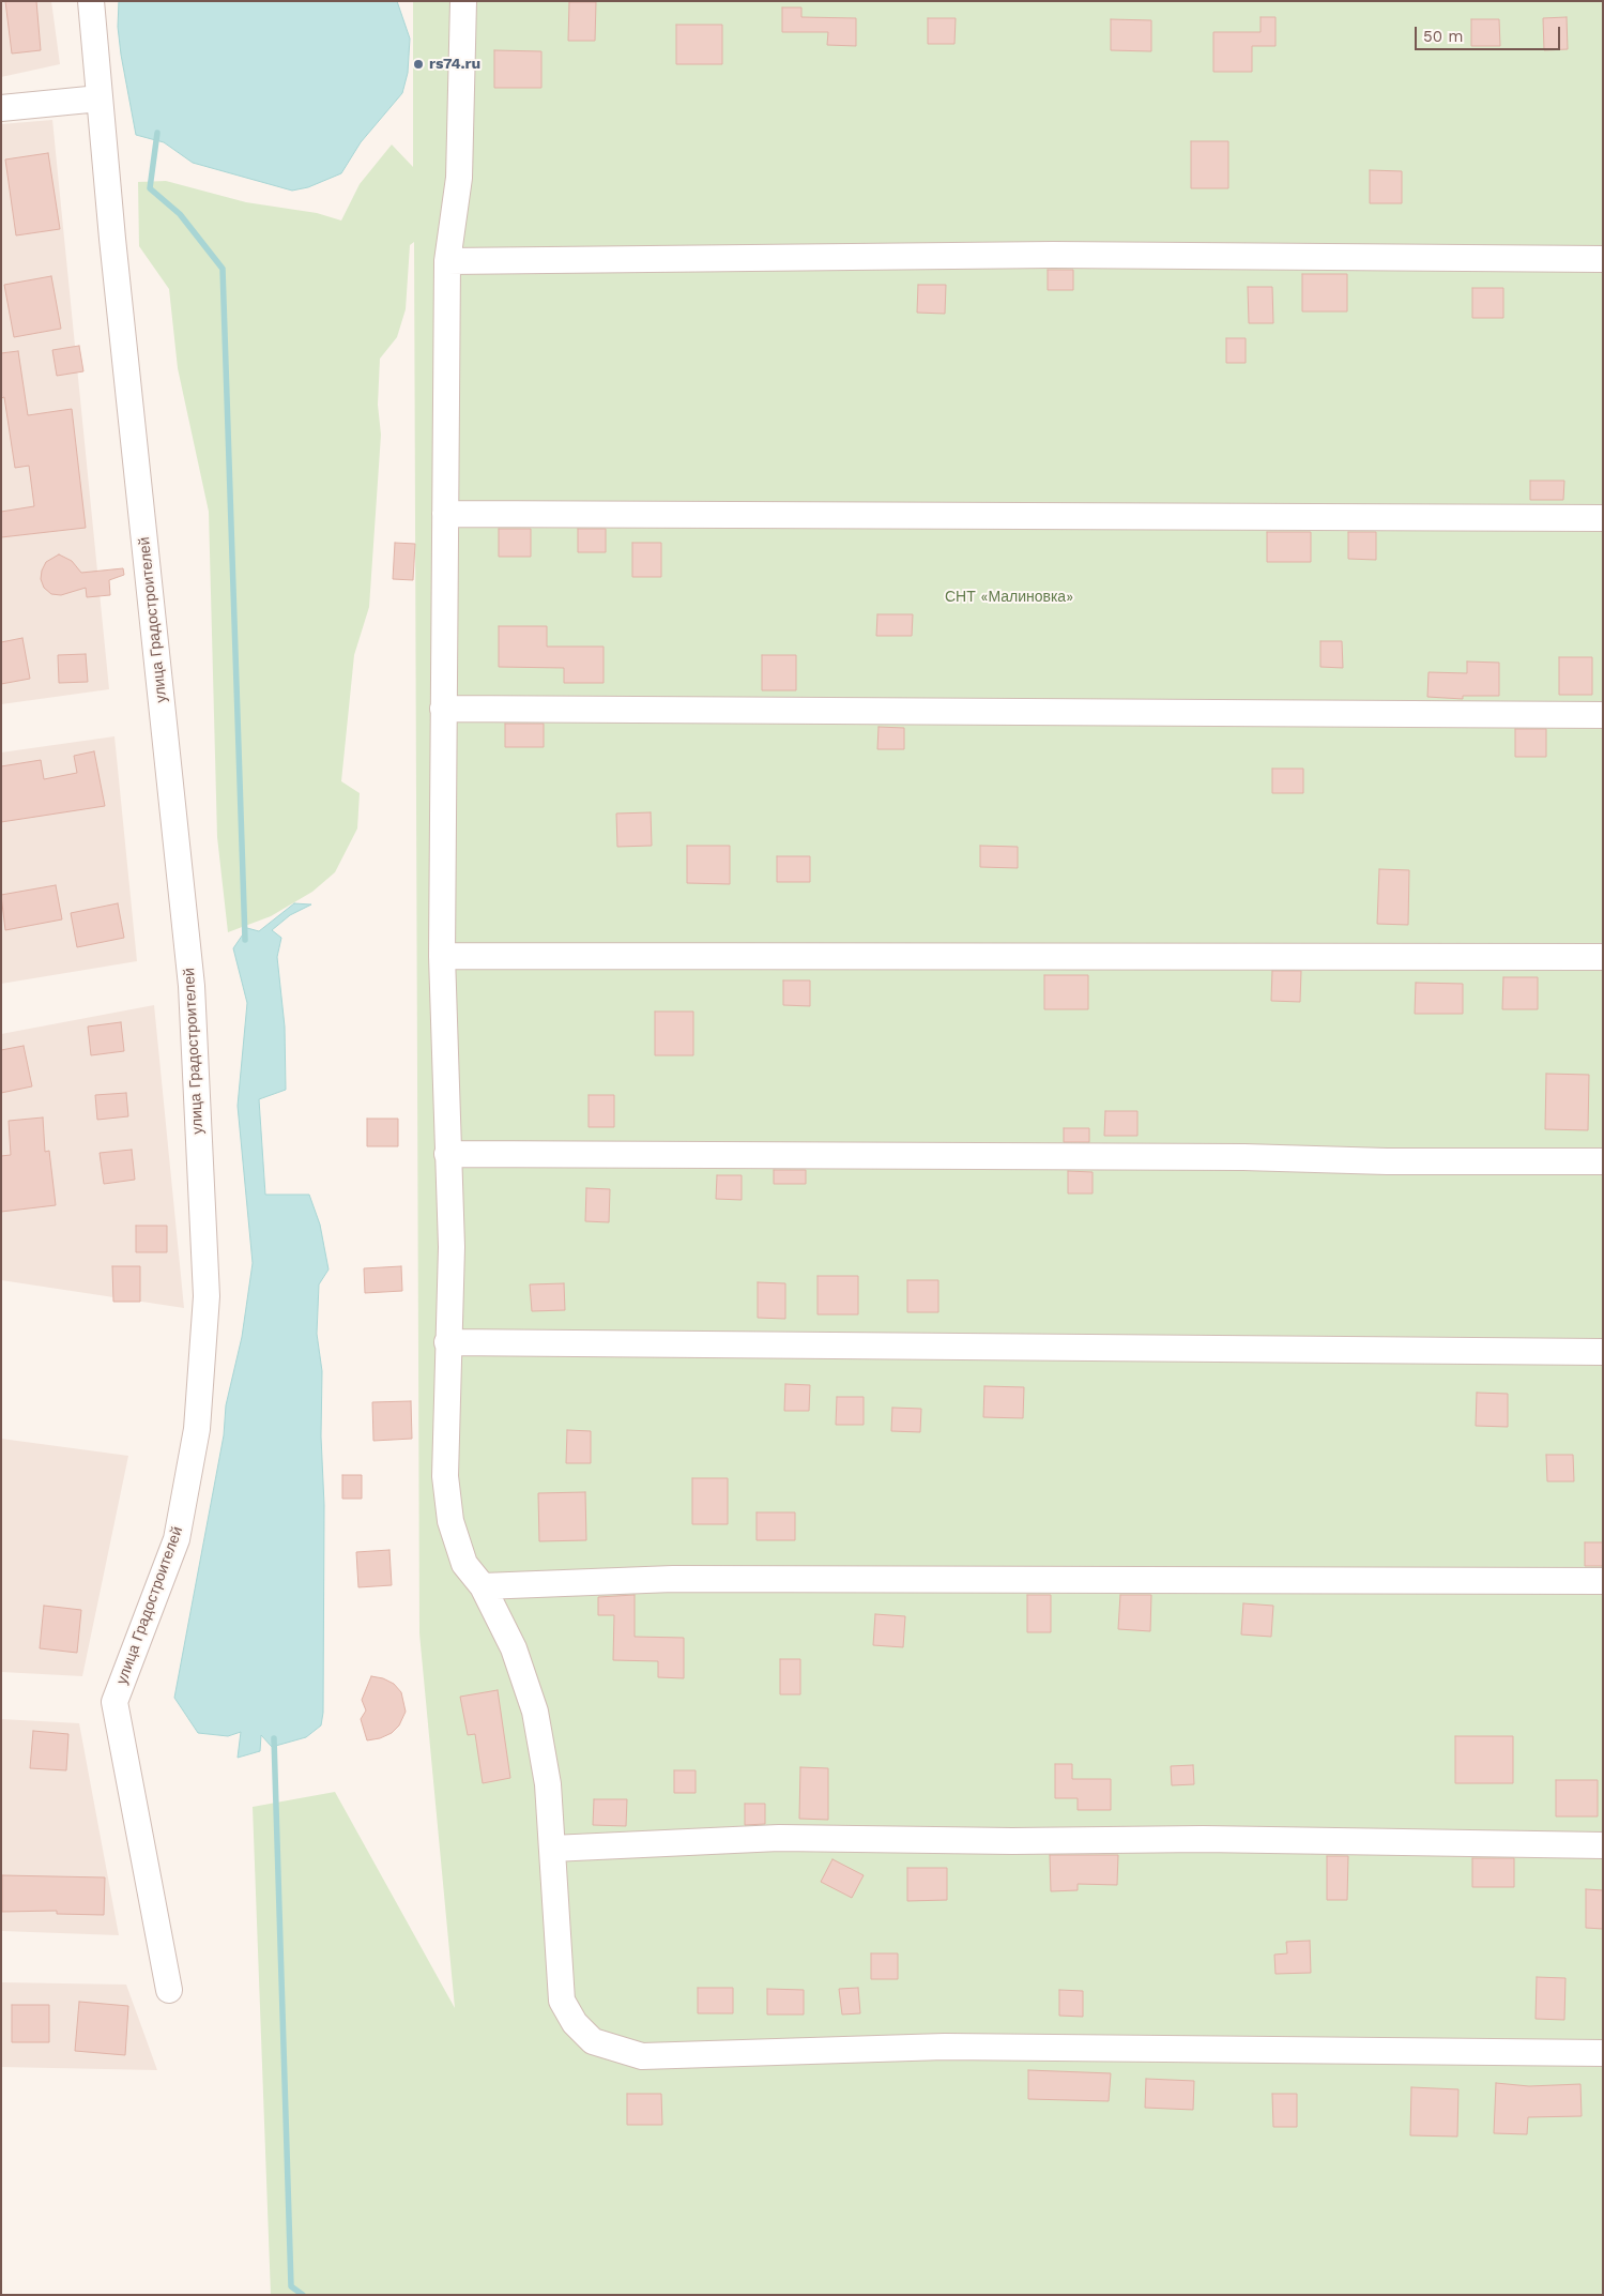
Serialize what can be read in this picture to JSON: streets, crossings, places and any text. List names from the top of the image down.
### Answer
{
  "streets": {
    "street": ["улица Градостроителей"]
  },
  "parks": ["СНТ «Малиновка»"],
  "places": ["rs74.ru"],
  "scale_bar": "50 m"
}
